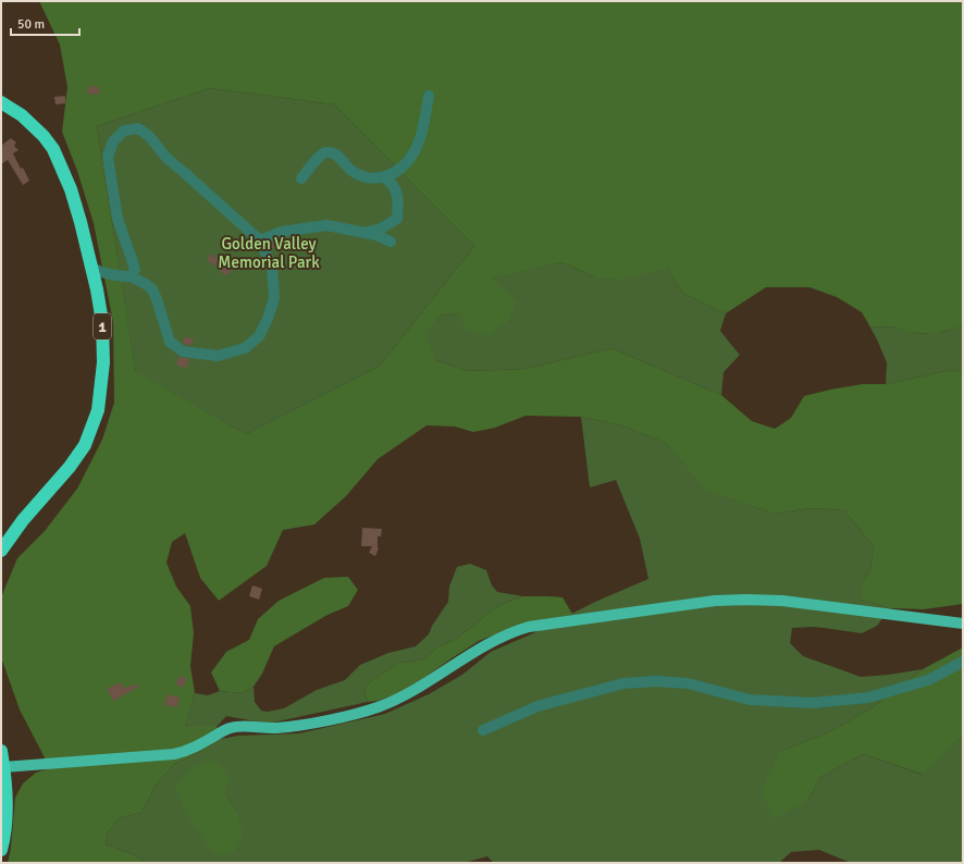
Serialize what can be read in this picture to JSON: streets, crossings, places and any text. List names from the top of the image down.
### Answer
{
  "streets": {
    "highway": ["1"]
  },
  "parks": ["Golden Valley Memorial Park"],
  "scale_bar": "50 m"
}
